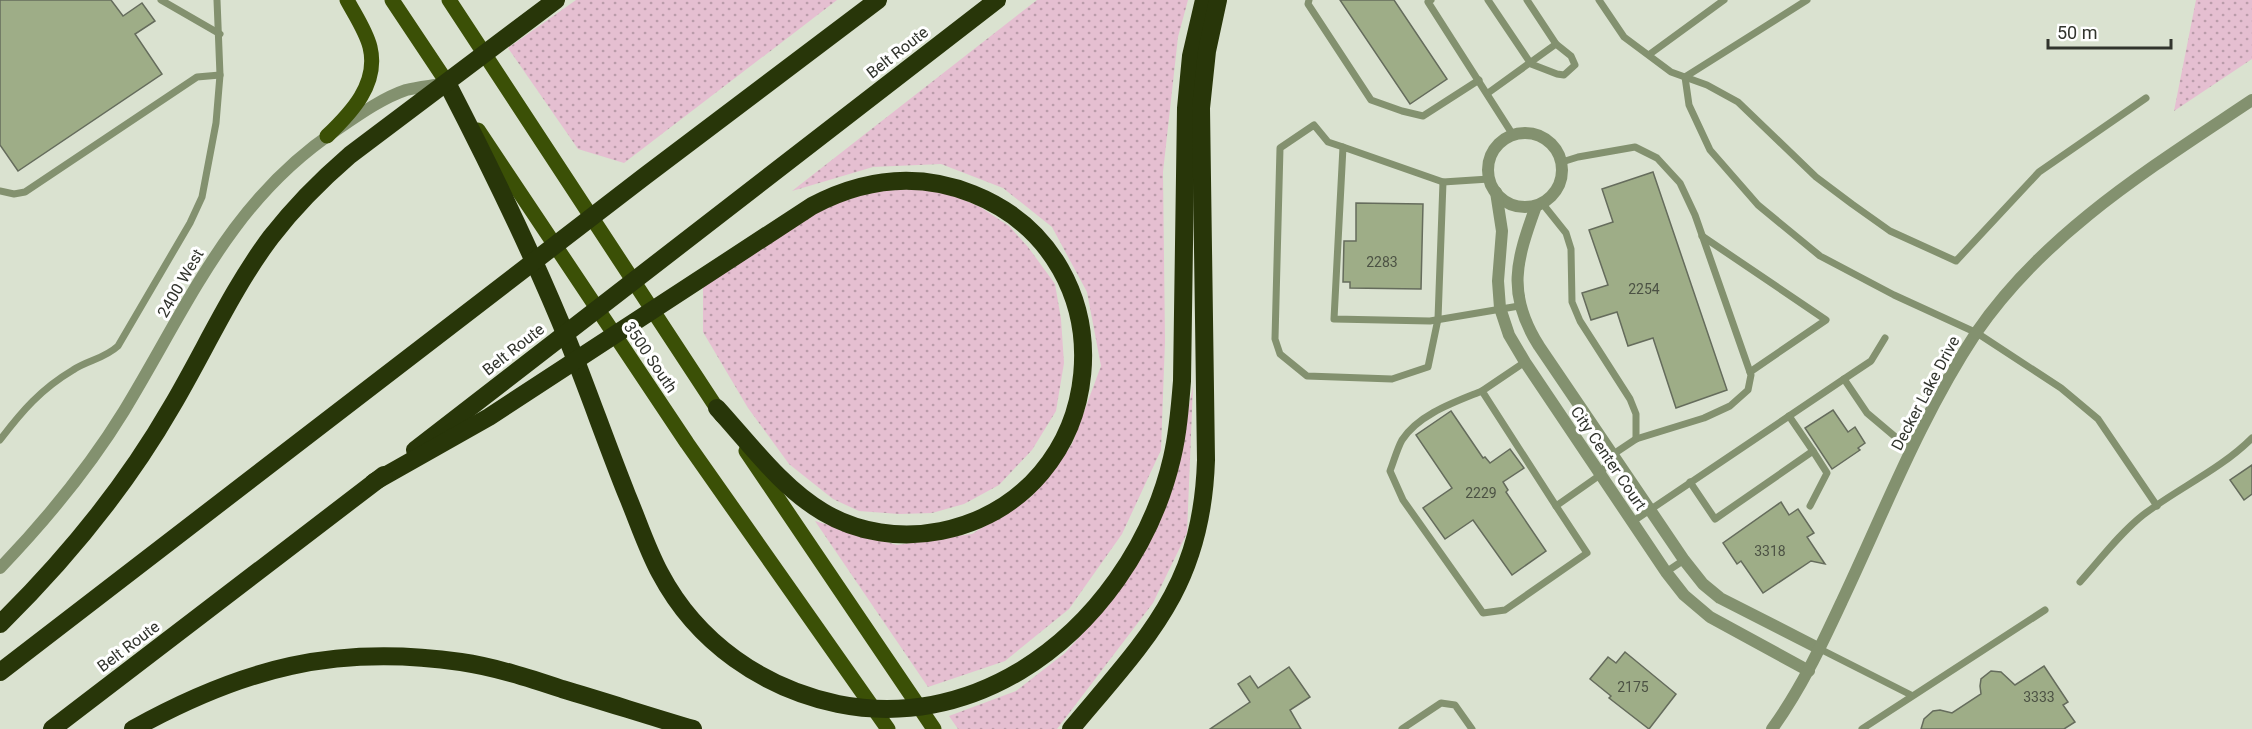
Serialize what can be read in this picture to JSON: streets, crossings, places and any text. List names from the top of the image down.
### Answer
{
  "streets": {
    "highway": ["Belt Route"],
    "main road": ["3500 South"],
    "street": ["2400 West", "Decker Lake Drive", "City Center Court"]
  },
  "crossings": [
    ["2400 West", "3500 South"],
    ["Decker Lake Drive", "City Center Court"]
  ],
  "house_numbers": [
    "2283",
    "2254",
    "2229",
    "3318",
    "2175",
    "3333"
  ],
  "scale_bar": "50 m"
}
